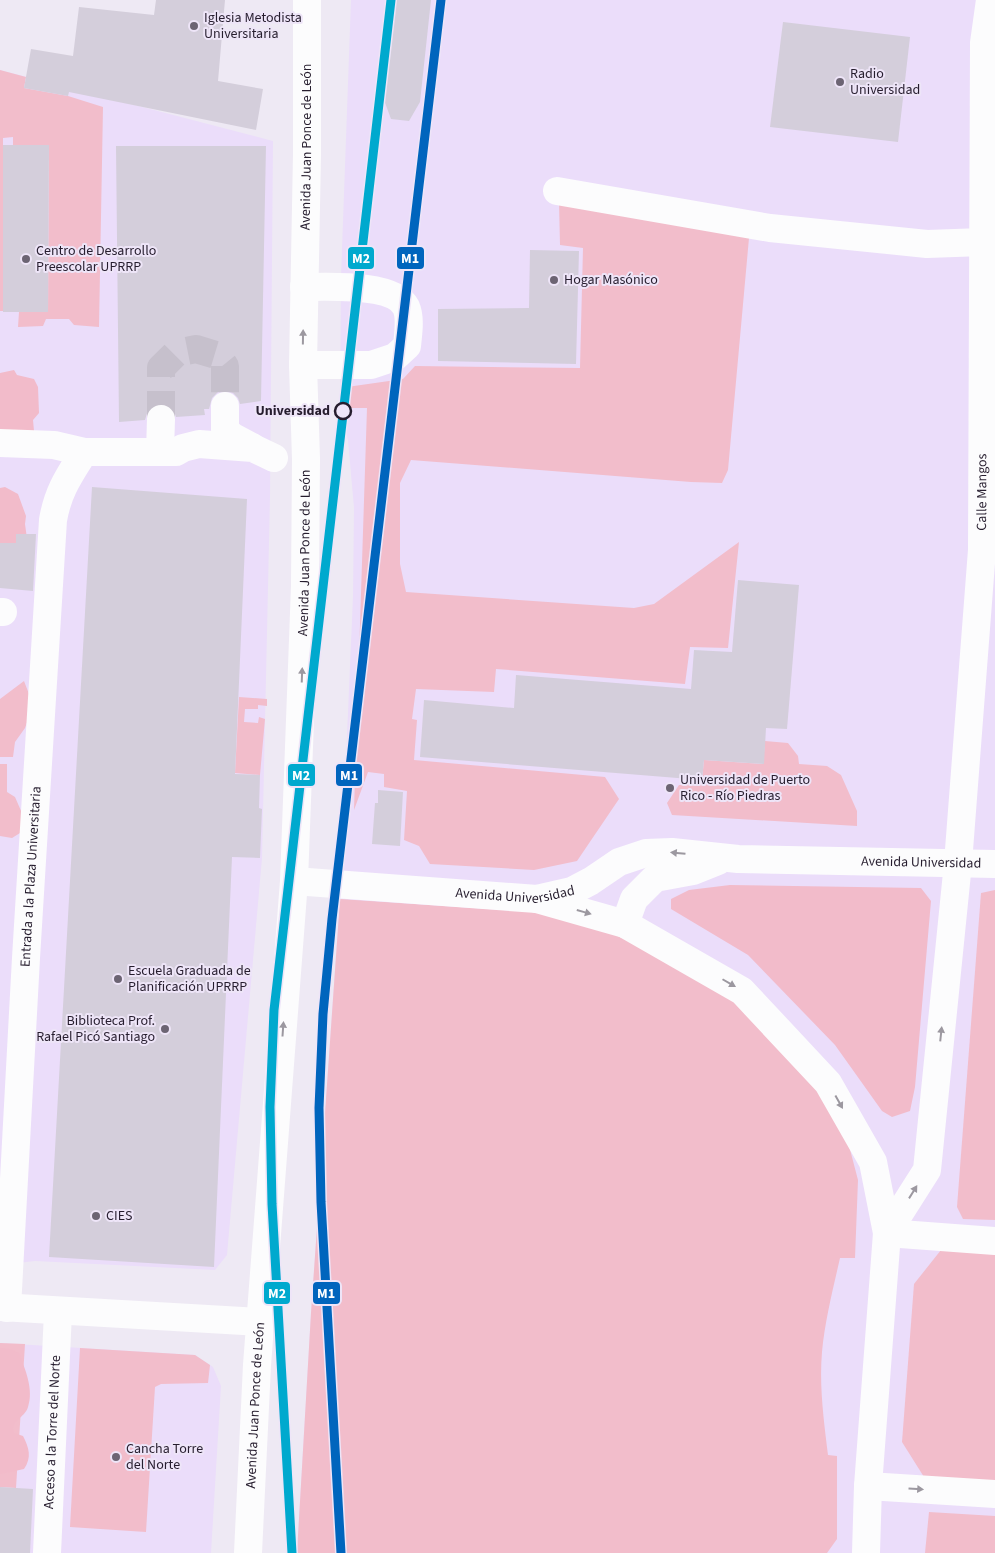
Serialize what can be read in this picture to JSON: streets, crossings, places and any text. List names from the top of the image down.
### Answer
{
  "streets": {
    "street": [
      "Avenida Juan Ponce de León",
      "Calle Mangos",
      "Avenida Universidad",
      "Entrada a la Plaza Universitaria",
      "Acceso a la Torre del Norte"
    ]
  },
  "crossings": [
    ["Avenida Juan Ponce de León", "Avenida Universidad"],
    ["Calle Mangos", "Avenida Universidad"]
  ],
  "one_way": ["Avenida Juan Ponce de León"],
  "places": [
    "Iglesia Metodista Universitaria",
    "Radio Universidad",
    "Centro de Desarrollo Preescolar UPRRP",
    "Hogar Masónico",
    "Universidad",
    "Universidad de Puerto Rico - Río Piedras",
    "Escuela Graduada de Planificación UPRRP",
    "Biblioteca Prof. Rafael Picó Santiago",
    "CIES",
    "Cancha Torre del Norte"
  ],
  "lines": ["transit line M1", "transit line M2"]
}
